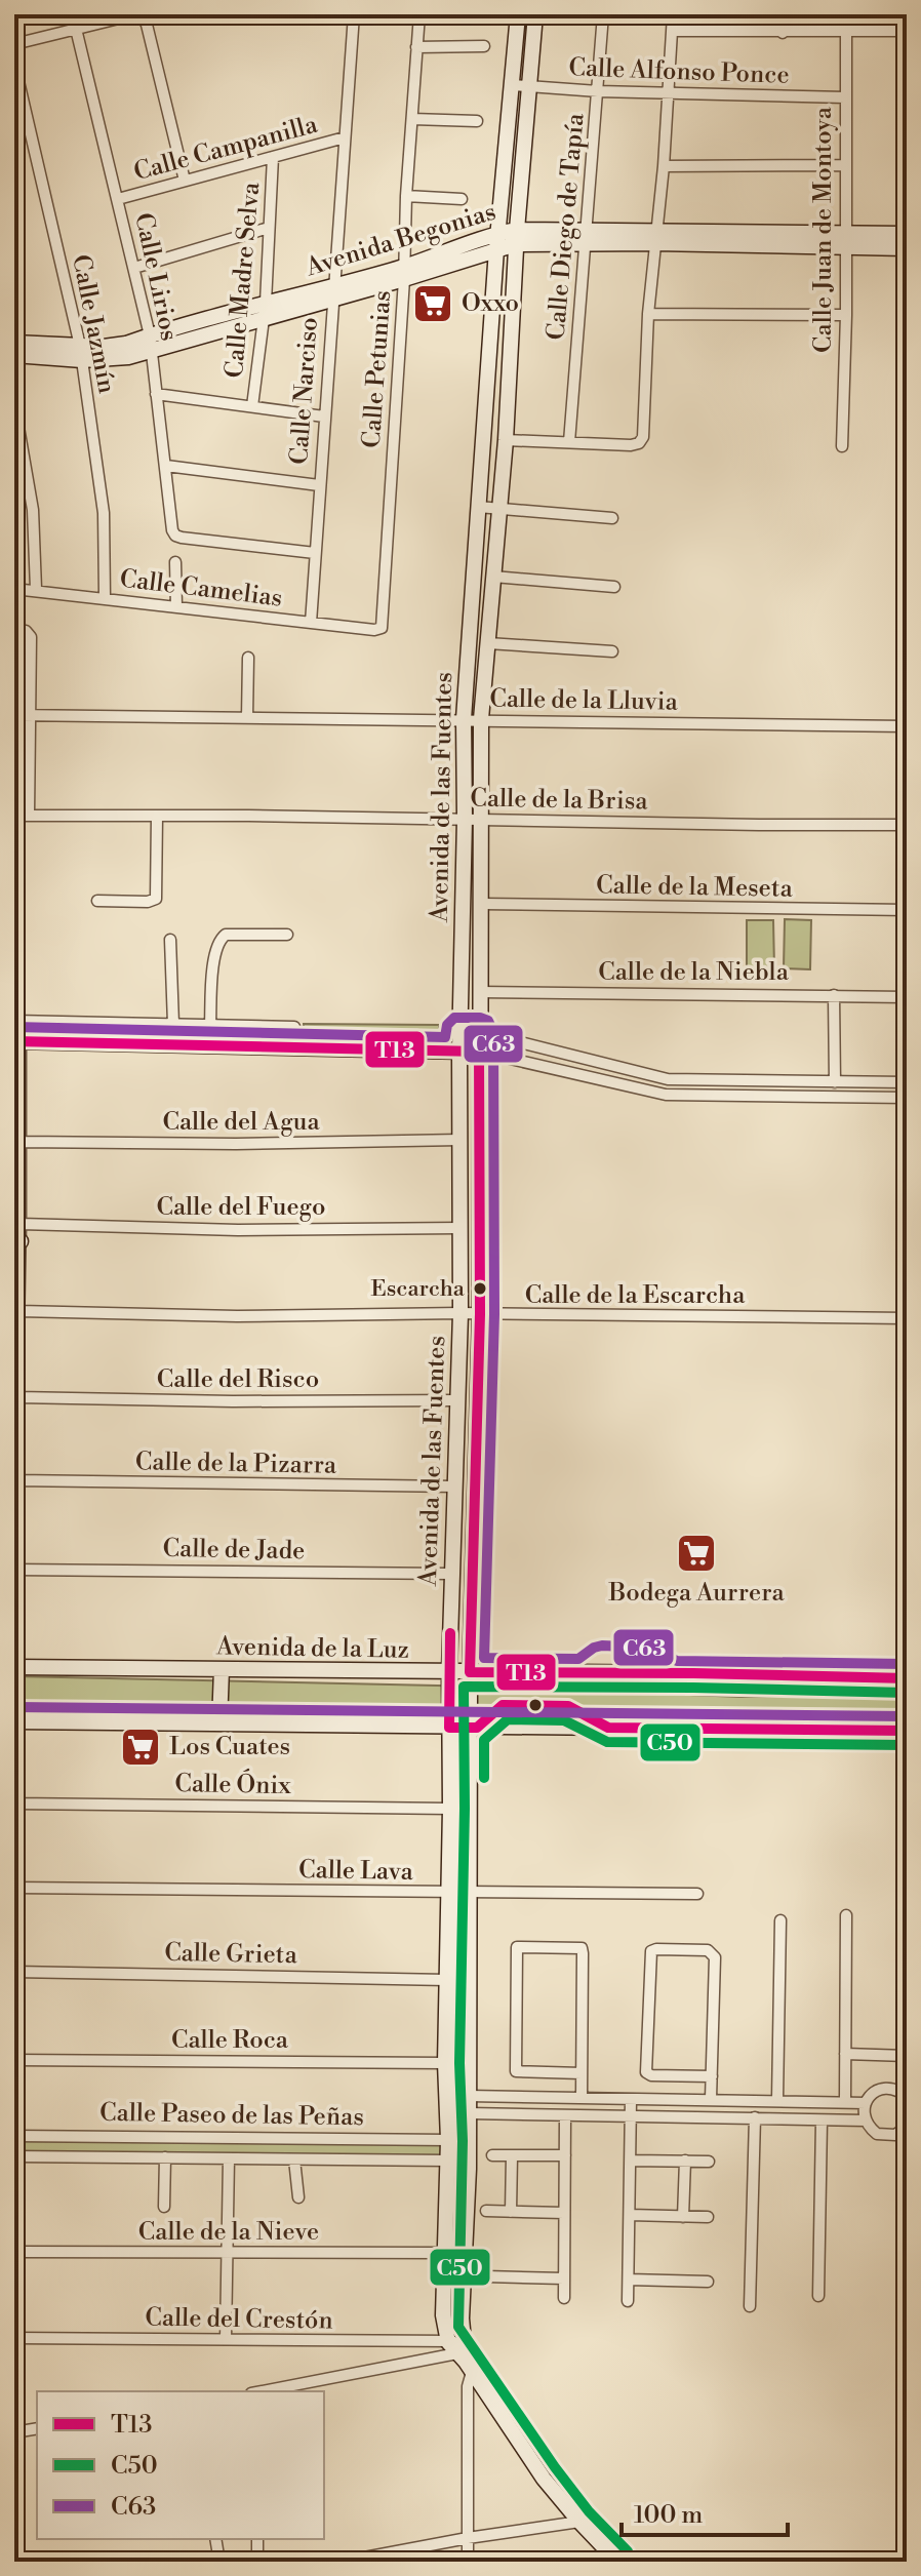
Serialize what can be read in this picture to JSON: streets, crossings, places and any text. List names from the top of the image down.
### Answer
{
  "streets": {
    "main road": ["Avenida Begonias", "Avenida de las Fuentes", "Avenida de la Luz"],
    "street": [
      "Calle Alfonso Ponce",
      "Calle Campanilla",
      "Calle Diego de Tapía",
      "Calle Juan de Montoya",
      "Calle Lirios",
      "Calle Madre Selva",
      "Calle Jazmín",
      "Calle Petunias",
      "Calle Narciso",
      "Calle Camelias",
      "Calle de la Lluvia",
      "Calle de la Brisa",
      "Calle de la Meseta",
      "Calle de la Niebla",
      "Calle del Agua",
      "Calle del Fuego",
      "Calle de la Escarcha",
      "Calle del Risco",
      "Calle de la Pizarra",
      "Calle de Jade",
      "Calle Ónix",
      "Calle Lava",
      "Calle Grieta",
      "Calle Roca",
      "Calle Paseo de las Peñas",
      "Calle de la Nieve",
      "Calle del Crestón"
    ]
  },
  "crossings": [
    ["Calle Alfonso Ponce", "Calle Diego de Tapía"],
    ["Calle Alfonso Ponce", "Calle Juan de Montoya"],
    ["Calle Alfonso Ponce", "Avenida de las Fuentes"],
    ["Calle Campanilla", "Calle Lirios"],
    ["Calle Campanilla", "Calle Madre Selva"],
    ["Calle Campanilla", "Calle Narciso"],
    ["Calle Diego de Tapía", "Avenida Begonias"],
    ["Calle Juan de Montoya", "Avenida Begonias"],
    ["Avenida Begonias", "Calle Lirios"],
    ["Avenida Begonias", "Calle Madre Selva"],
    ["Avenida Begonias", "Calle Jazmín"],
    ["Avenida Begonias", "Calle Petunias"],
    ["Avenida Begonias", "Calle Narciso"],
    ["Avenida Begonias", "Avenida de las Fuentes"],
    ["Calle Lirios", "Calle Narciso"],
    ["Calle Jazmín", "Calle Camelias"],
    ["Calle Petunias", "Calle Camelias"],
    ["Calle Narciso", "Calle Camelias"],
    ["Calle de la Lluvia", "Avenida de las Fuentes"],
    ["Avenida de las Fuentes", "Calle de la Brisa"],
    ["Avenida de las Fuentes", "Calle de la Meseta"],
    ["Avenida de las Fuentes", "Calle de la Niebla"],
    ["Avenida de las Fuentes", "Calle del Agua"],
    ["Avenida de las Fuentes", "Calle del Fuego"],
    ["Avenida de las Fuentes", "Calle de la Escarcha"],
    ["Avenida de las Fuentes", "Calle del Risco"],
    ["Avenida de las Fuentes", "Calle de la Pizarra"],
    ["Avenida de las Fuentes", "Calle de Jade"],
    ["Avenida de las Fuentes", "Avenida de la Luz"],
    ["Avenida de las Fuentes", "Calle Ónix"],
    ["Avenida de las Fuentes", "Calle Lava"],
    ["Avenida de las Fuentes", "Calle Grieta"],
    ["Avenida de las Fuentes", "Calle Roca"],
    ["Avenida de las Fuentes", "Calle Paseo de las Peñas"],
    ["Avenida de las Fuentes", "Calle de la Nieve"],
    ["Avenida de las Fuentes", "Calle del Crestón"]
  ],
  "places": {
    "supermarket": ["Oxxo", "Bodega Aurrera", "Los Cuates"],
    "other": ["Escarcha"]
  },
  "lines": ["transit line C63", "transit line T13", "transit line C50"],
  "legend": ["T13", "C50", "C63"],
  "scale_bar": "100 m"
}
